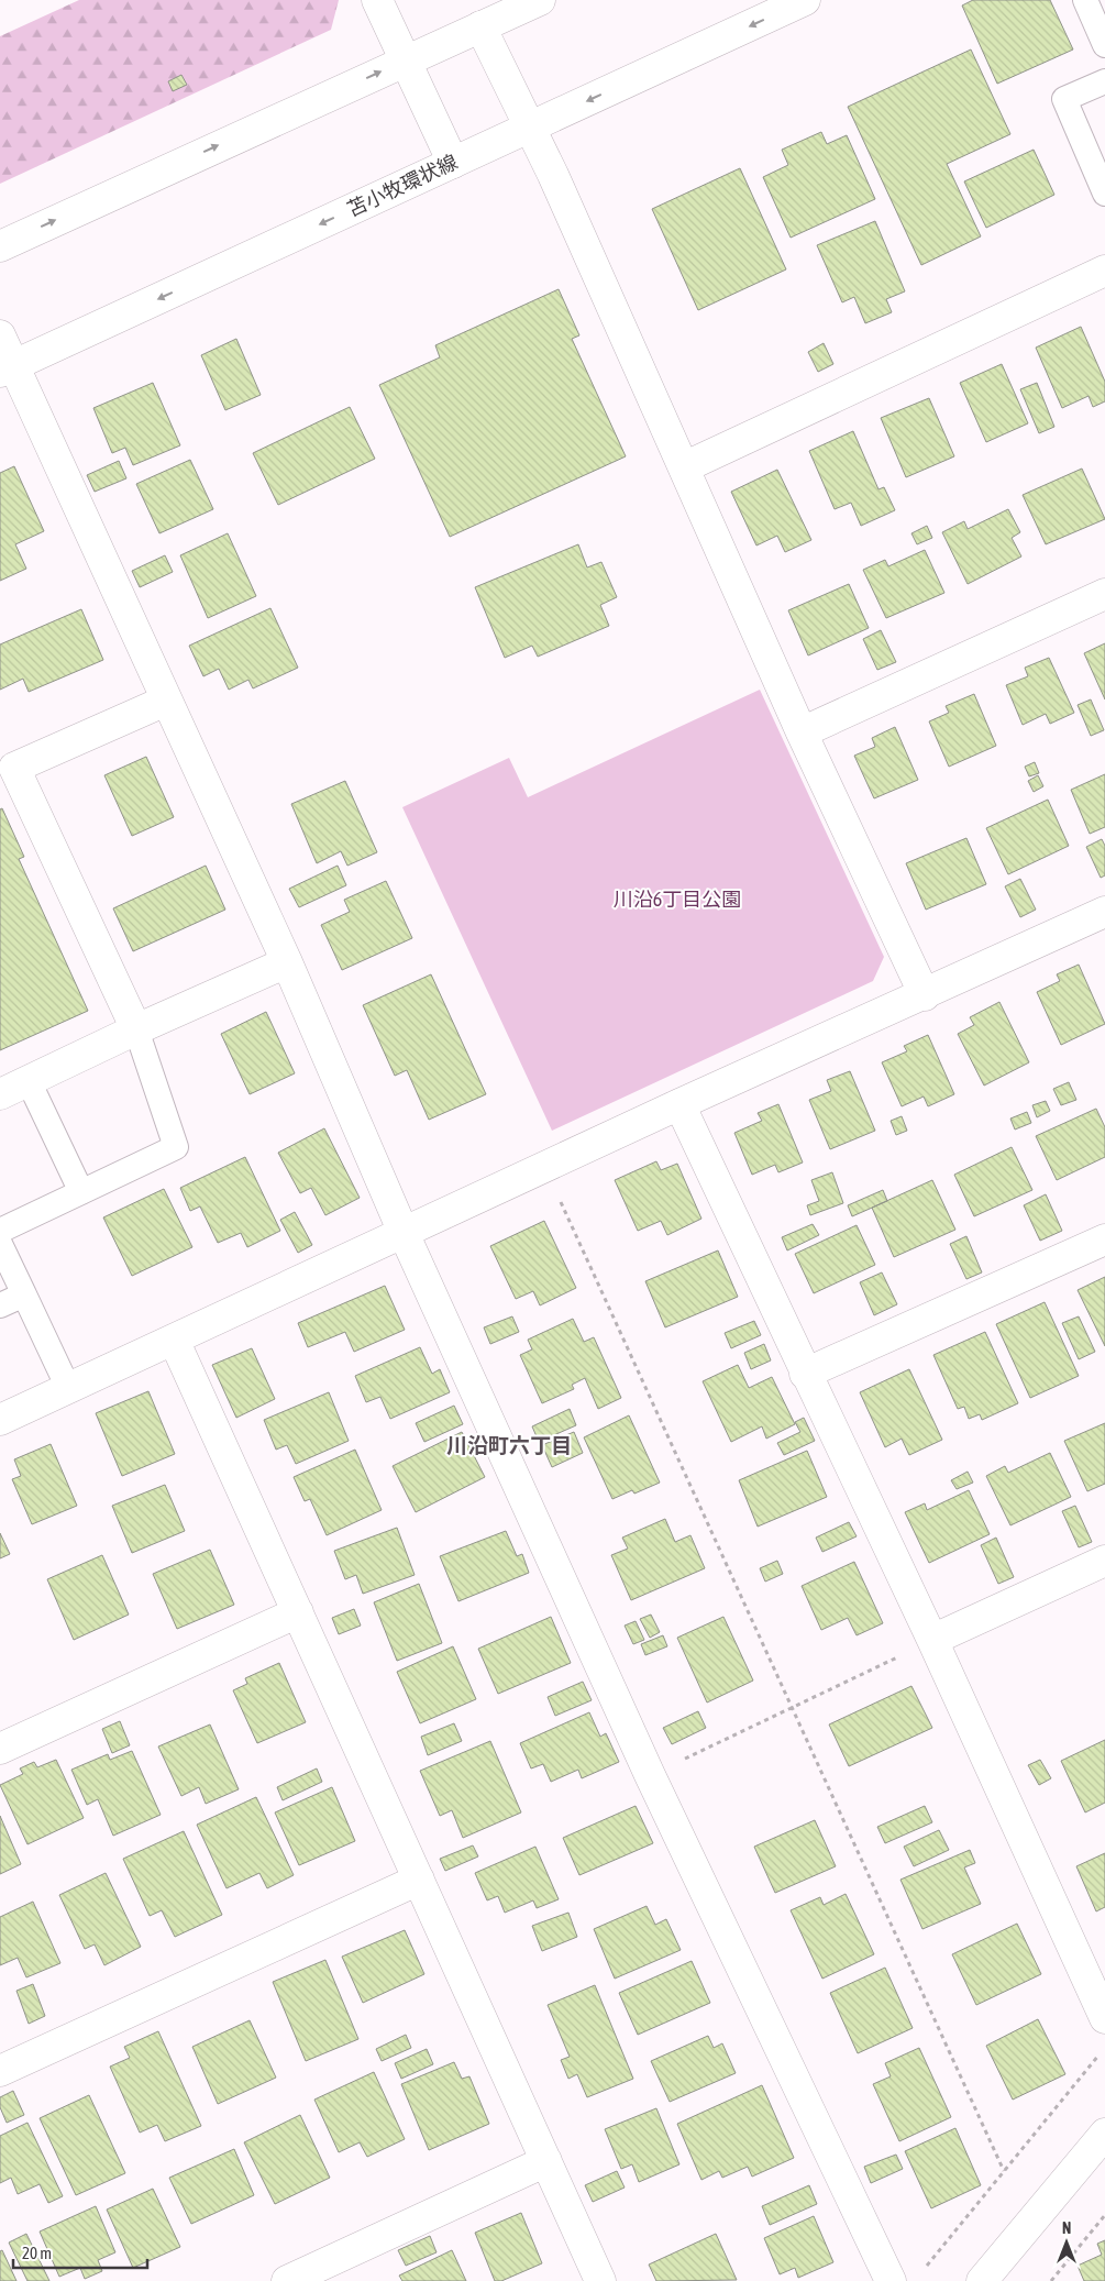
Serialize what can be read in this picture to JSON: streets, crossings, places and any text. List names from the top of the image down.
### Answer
{
  "streets": {
    "street": ["苫小牧環状線"]
  },
  "districts": ["川沿町六丁目"],
  "parks": ["川沿6丁目公園"],
  "scale_bar": "20 m",
  "north": "top"
}
